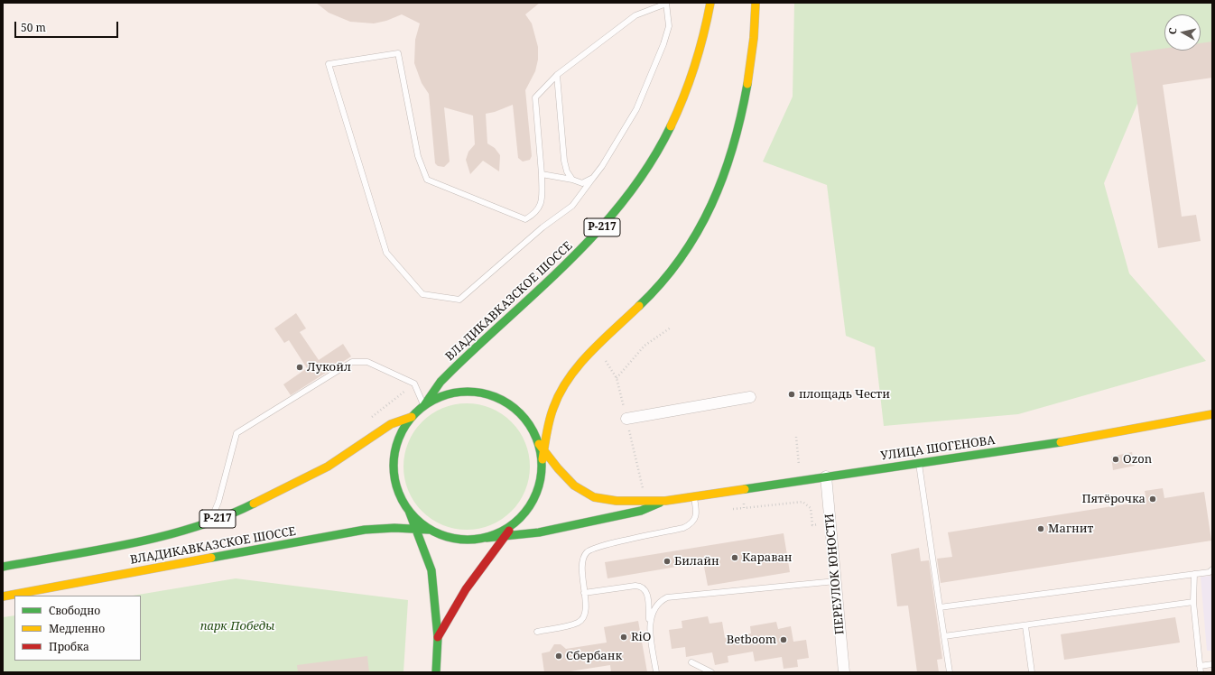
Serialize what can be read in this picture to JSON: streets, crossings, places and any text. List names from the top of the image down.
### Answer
{
  "streets": {
    "main road": ["Р-217", "ВЛАДИКАВКАЗСКОЕ ШОССЕ", "УЛИЦА ШОГЕНОВА"],
    "street": ["ПЕРЕУЛОК ЮНОСТИ"]
  },
  "crossings": [
    ["Р-217", "ВЛАДИКАВКАЗСКОЕ ШОССЕ"],
    ["УЛИЦА ШОГЕНОВА", "ПЕРЕУЛОК ЮНОСТИ"]
  ],
  "parks": ["парк Победы"],
  "places": [
    "Лукойл",
    "площадь Чести",
    "Ozon",
    "Пятёрочка",
    "Магнит",
    "Караван",
    "Билайн",
    "RiO",
    "Betboom",
    "Сбербанк"
  ],
  "legend": ["Свободно", "Медленно", "Пробка"],
  "scale_bar": "50 m",
  "north": "left"
}
